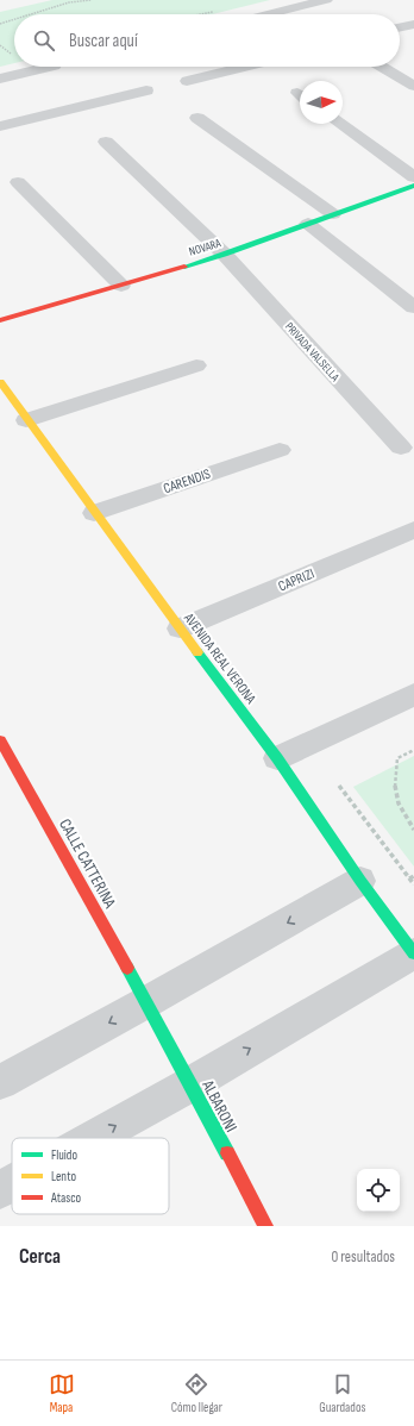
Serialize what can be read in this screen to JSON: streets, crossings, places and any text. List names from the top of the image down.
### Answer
{
  "streets": {
    "street": [
      "NOVARA",
      "PRIVADA VALSELLA",
      "CARENDIS",
      "CAPRIZI",
      "AVENIDA REAL VERONA",
      "CALLE CATTERINA",
      "ALBARONI"
    ]
  },
  "crossings": [
    ["NOVARA", "PRIVADA VALSELLA"],
    ["CARENDIS", "AVENIDA REAL VERONA"],
    ["CAPRIZI", "AVENIDA REAL VERONA"],
    ["CALLE CATTERINA", "ALBARONI"]
  ],
  "legend": ["Fluido", "Lento", "Atasco"],
  "north": "right",
  "page": {
    "search": "Buscar aquí",
    "heading": ["Cerca", "0 resultados"],
    "nav": ["Mapa", "Cómo llegar", "Guardados"]
  }
}
